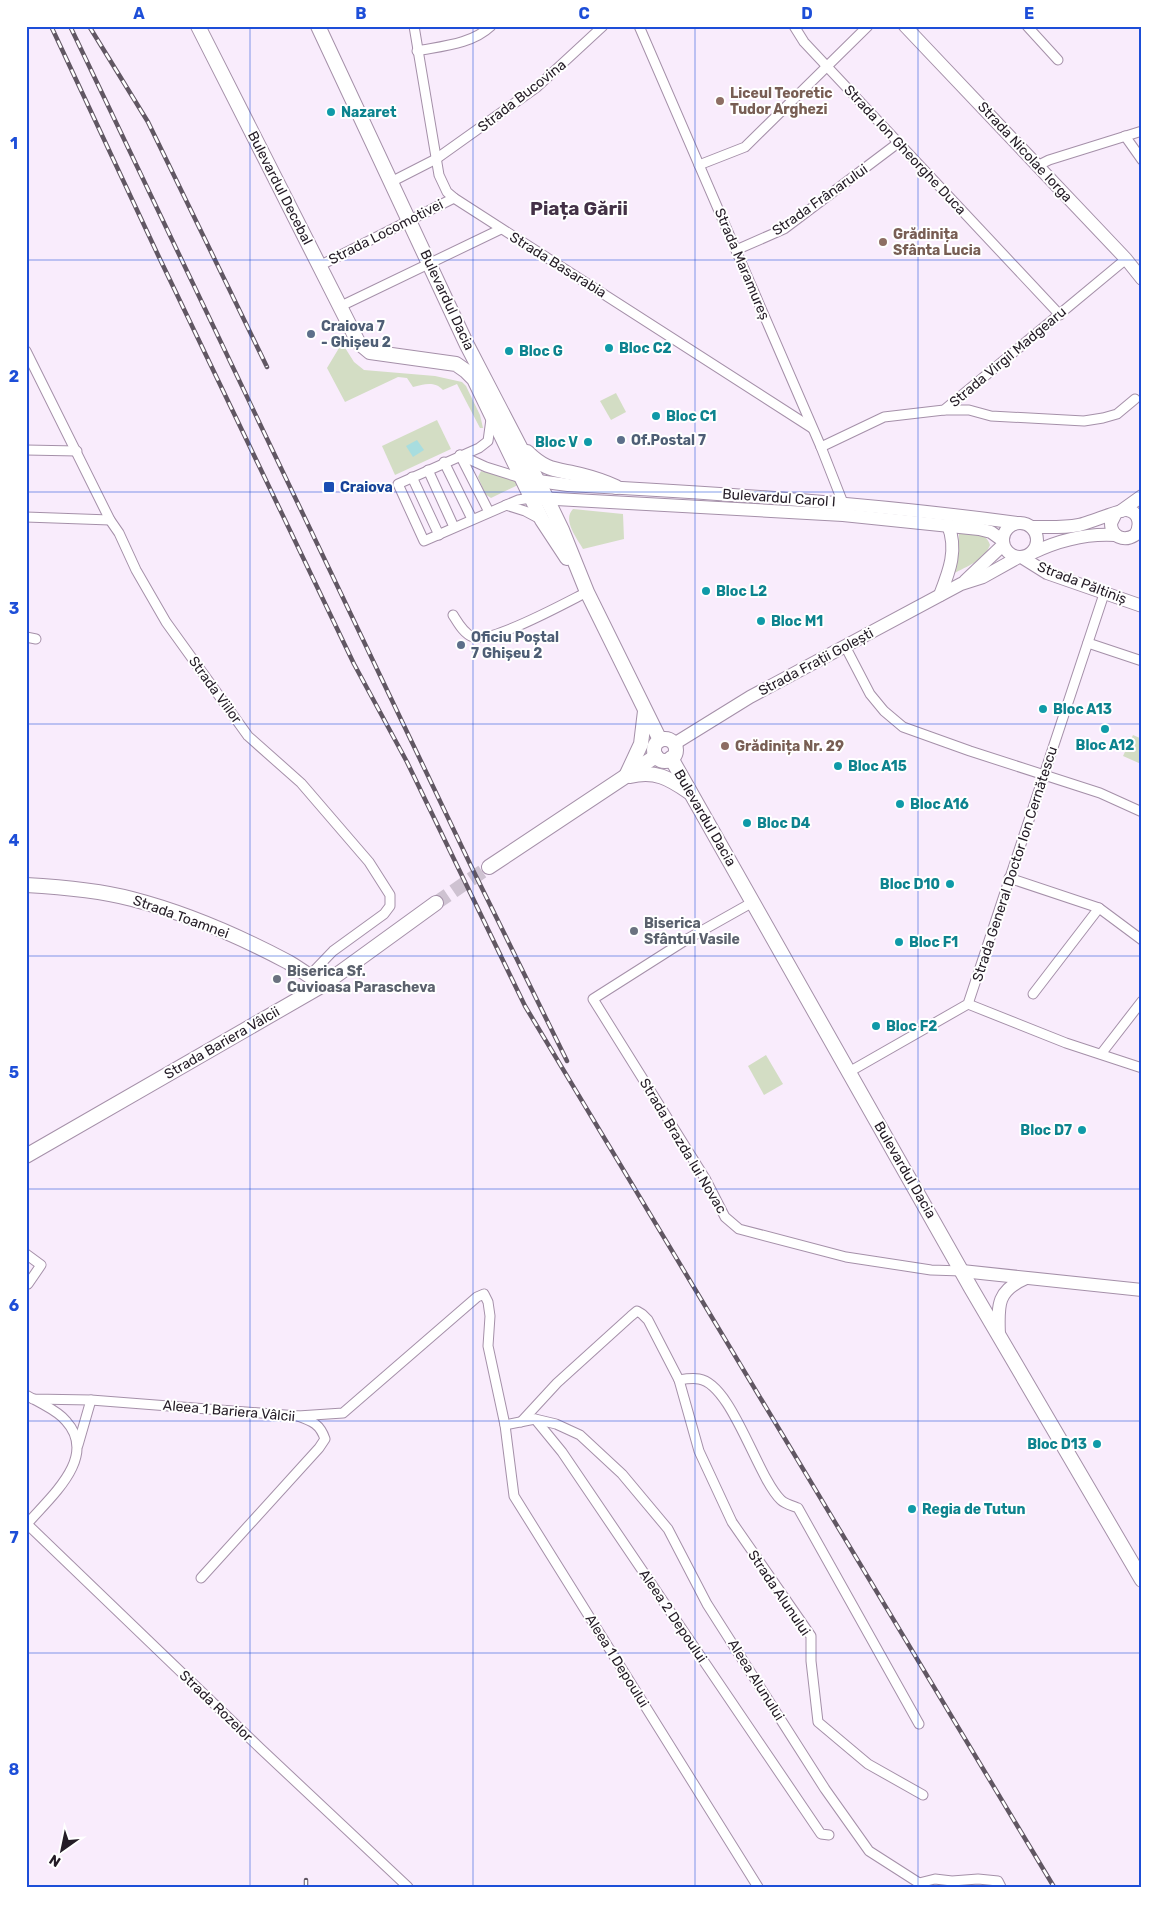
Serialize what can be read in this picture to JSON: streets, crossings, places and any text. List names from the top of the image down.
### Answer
{
  "streets": {
    "main road": [
      "Bulevardul Decebal",
      "Bulevardul Dacia",
      "Strada Toamnei",
      "Strada Bariera Vâlcii"
    ],
    "street": [
      "Strada Bucovina",
      "Strada Ion Gheorghe Duca",
      "Strada Nicolae Iorga",
      "Strada Frânarului",
      "Strada Locomotivei",
      "Strada Maramureș",
      "Strada Basarabia",
      "Strada Virgil Madgearu",
      "Bulevardul Carol I",
      "Strada Păltiniș",
      "Strada Frații Golești",
      "Strada Viilor",
      "Strada General Doctor Ion Cernătescu",
      "Strada Brazda lui Novac",
      "Aleea 1 Bariera Vâlcii",
      "Strada Alunului",
      "Aleea 2 Depoului",
      "Aleea 1 Depoului",
      "Aleea Alunului",
      "Strada Rozelor"
    ]
  },
  "crossings": [
    ["Strada Bucovina", "Strada Basarabia"],
    ["Strada Bucovina", "Bulevardul Dacia"],
    ["Strada Ion Gheorghe Duca", "Strada Frânarului"],
    ["Strada Ion Gheorghe Duca", "Strada Virgil Madgearu"],
    ["Strada Nicolae Iorga", "Strada Virgil Madgearu"],
    ["Bulevardul Decebal", "Strada Locomotivei"],
    ["Bulevardul Decebal", "Bulevardul Dacia"],
    ["Strada Frânarului", "Strada Maramureș"],
    ["Strada Locomotivei", "Strada Basarabia"],
    ["Strada Locomotivei", "Bulevardul Dacia"],
    ["Strada Maramureș", "Strada Basarabia"],
    ["Strada Maramureș", "Strada Virgil Madgearu"],
    ["Strada Maramureș", "Bulevardul Carol I"],
    ["Bulevardul Dacia", "Bulevardul Carol I"],
    ["Bulevardul Dacia", "Strada Frații Golești"],
    ["Bulevardul Dacia", "Strada Brazda lui Novac"],
    ["Bulevardul Carol I", "Strada Păltiniș"],
    ["Bulevardul Carol I", "Strada Frații Golești"],
    ["Strada Păltiniș", "Strada Frații Golești"],
    ["Strada Păltiniș", "Strada General Doctor Ion Cernătescu"],
    ["Strada Viilor", "Strada Toamnei"],
    ["Strada Toamnei", "Strada Bariera Vâlcii"],
    ["Aleea 1 Bariera Vâlcii", "Aleea 1 Depoului"],
    ["Aleea 2 Depoului", "Aleea Alunului"]
  ],
  "districts": ["Piața Gării"],
  "places": {
    "other": [
      "Liceul Teoretic Tudor Arghezi",
      "Nazaret",
      "Grădinița Sfânta Lucia",
      "Craiova 7 - Ghișeu 2",
      "Bloc C2",
      "Bloc G",
      "Bloc C1",
      "Of.Postal 7",
      "Bloc V",
      "Bloc L2",
      "Bloc M1",
      "Oficiu Poștal 7 Ghișeu 2",
      "Bloc A13",
      "Bloc A12",
      "Grădinița Nr. 29",
      "Bloc A15",
      "Bloc A16",
      "Bloc D4",
      "Bloc D10",
      "Biserica Sfântul Vasile",
      "Bloc F1",
      "Biserica Sf. Cuvioasa Parascheva",
      "Bloc F2",
      "Bloc D7",
      "Bloc D13",
      "Regia de Tutun"
    ],
    "transit": ["Craiova"]
  },
  "north": "bottom left",
  "grid": {
    "columns": [
      "A",
      "B",
      "C",
      "D",
      "E"
    ],
    "rows": [
      "1",
      "2",
      "3",
      "4",
      "5",
      "6",
      "7",
      "8"
    ]
  }
}
